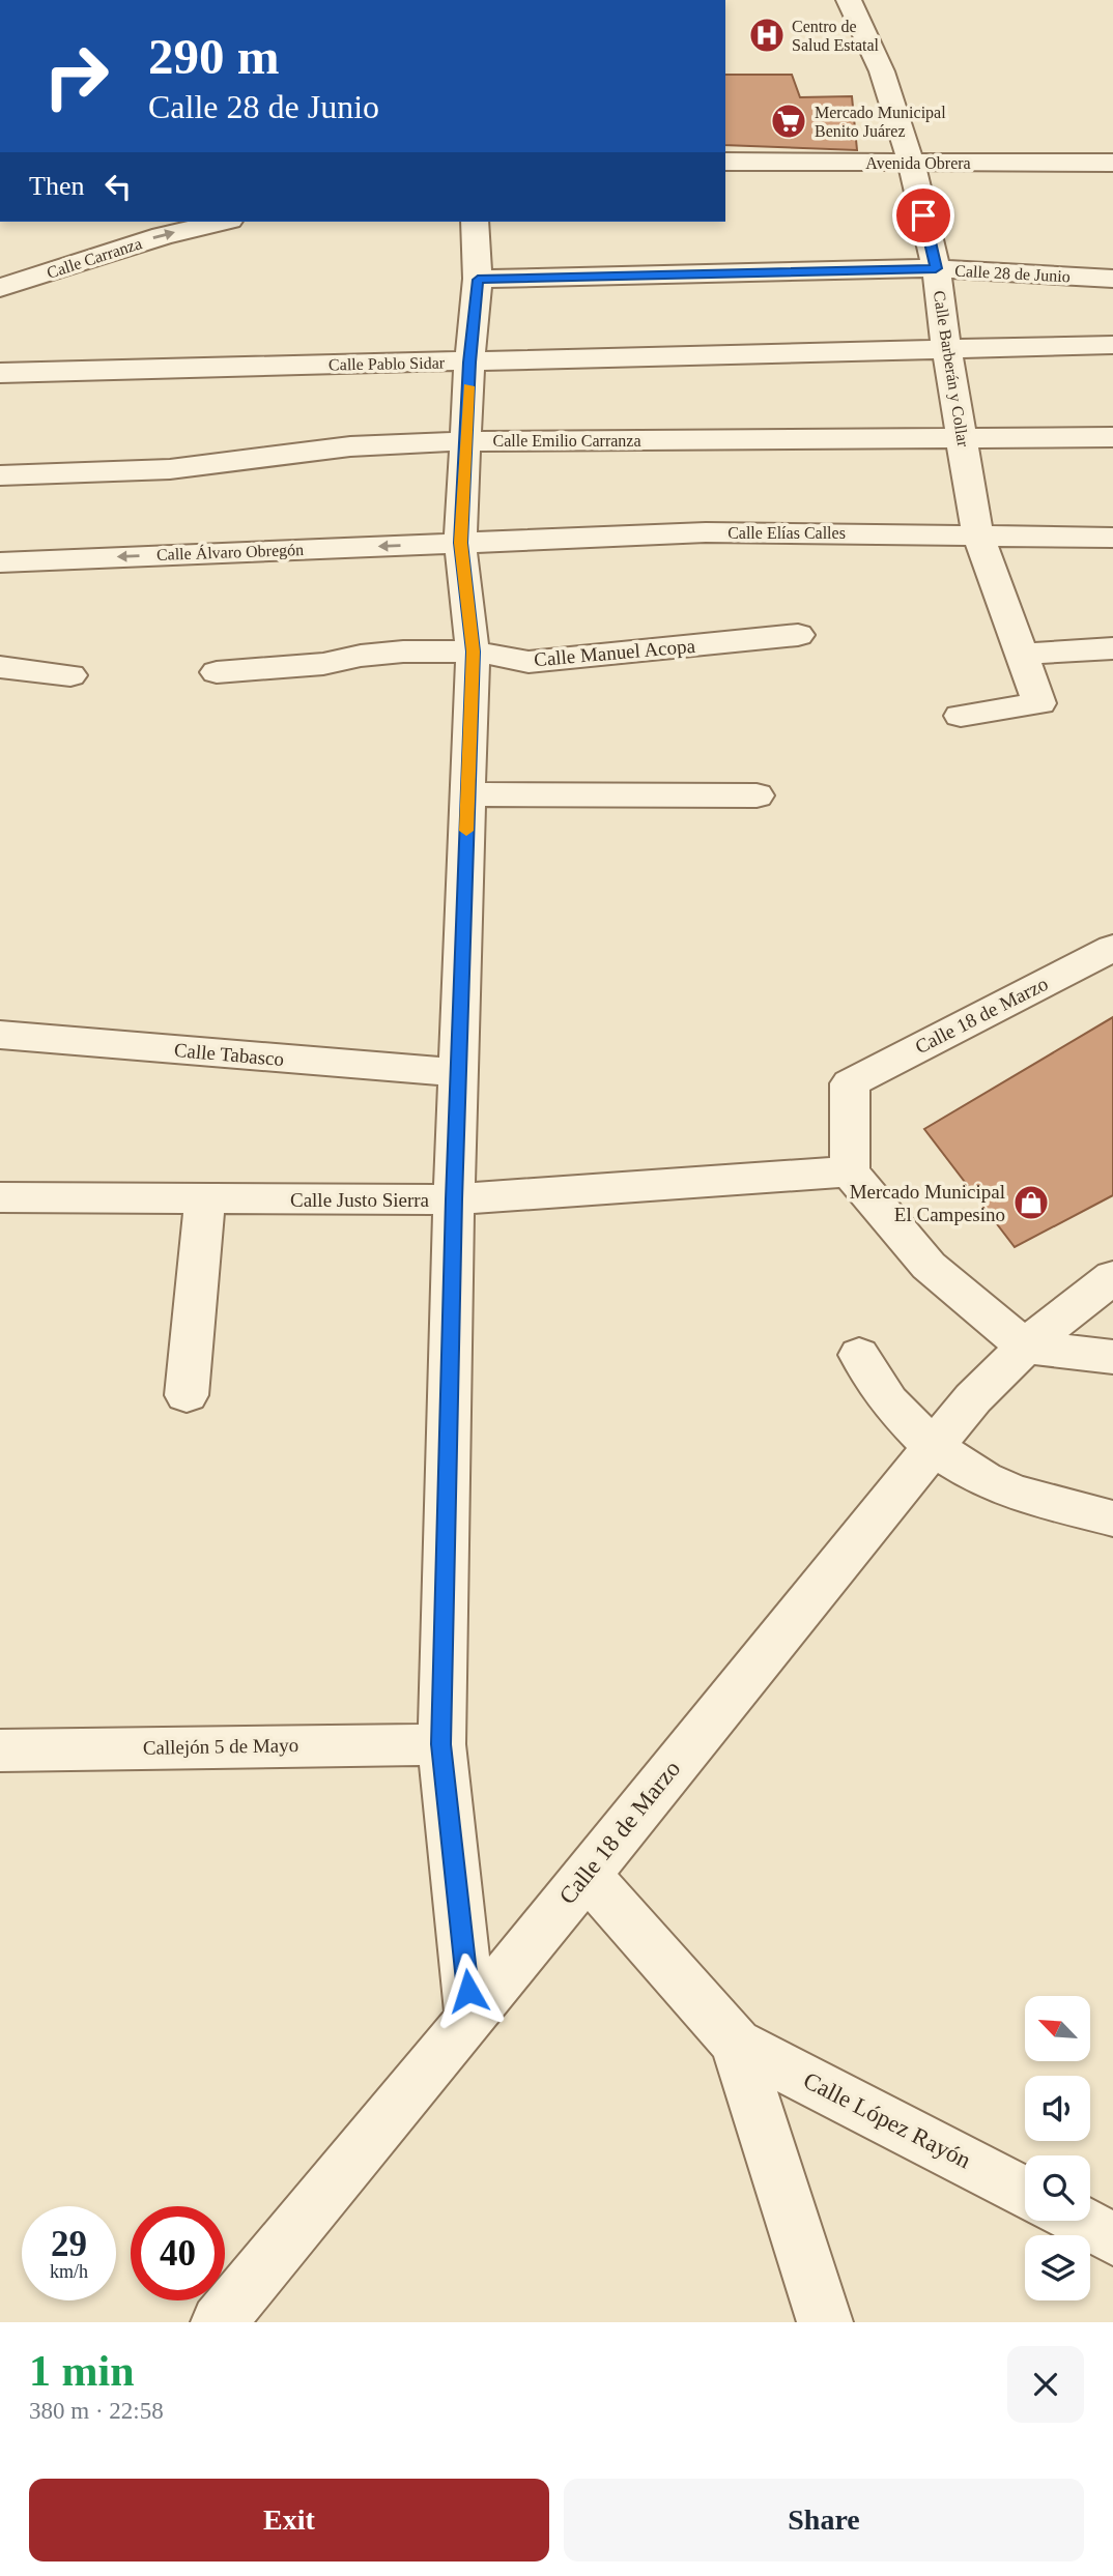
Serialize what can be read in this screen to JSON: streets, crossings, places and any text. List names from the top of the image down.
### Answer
{
  "streets": {
    "street": [
      "Avenida Obrera",
      "Calle Carranza",
      "Calle 28 de Junio",
      "Calle Pablo Sidar",
      "Calle Barberán y Collar",
      "Calle Emilio Carranza",
      "Calle Elías Calles",
      "Calle Álvaro Obregón",
      "Calle Manuel Acopa",
      "Calle 18 de Marzo",
      "Calle Tabasco",
      "Calle Justo Sierra",
      "Callejón 5 de Mayo",
      "Calle López Rayón"
    ]
  },
  "crossings": [
    ["Avenida Obrera", "Calle Barberán y Collar"],
    ["Calle 28 de Junio", "Calle Barberán y Collar"],
    ["Calle Pablo Sidar", "Calle Barberán y Collar"],
    ["Calle Barberán y Collar", "Calle Emilio Carranza"],
    ["Calle Barberán y Collar", "Calle Elías Calles"],
    ["Calle Elías Calles", "Calle Álvaro Obregón"],
    ["Calle 18 de Marzo", "Calle Justo Sierra"],
    ["Calle 18 de Marzo", "Calle López Rayón"]
  ],
  "one_way": ["Calle Carranza", "Calle Álvaro Obregón"],
  "places": {
    "hospital": ["Centro de Salud Estatal"],
    "supermarket": ["Mercado Municipal Benito Juárez"],
    "shop": ["Mercado Municipal El Campesino"]
  },
  "north": "top left",
  "page": {
    "turn": ["290 m", "Calle 28 de Junio"],
    "then": "Then",
    "speed": "29 km/h",
    "limit": "40",
    "heading": ["1 min", "380 m · 22:58"],
    "buttons": ["Exit", "Share"]
  }
}
